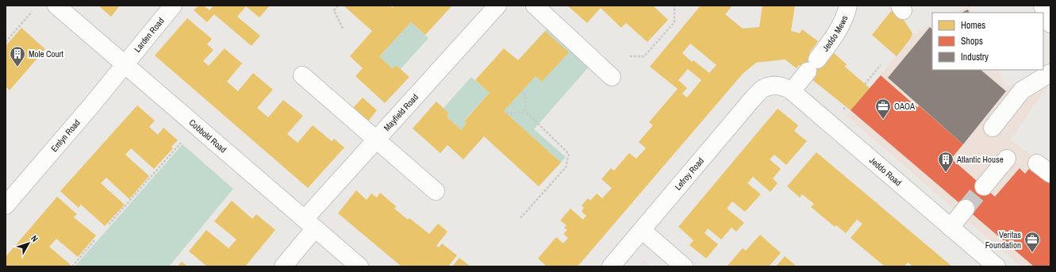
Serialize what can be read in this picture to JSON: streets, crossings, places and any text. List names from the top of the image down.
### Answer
{
  "streets": {
    "street": [
      "Jeddo Mews",
      "Larden Road",
      "Mayfield Road",
      "Emlyn Road",
      "Cobbold Road",
      "Jeddo Road",
      "Lefroy Road"
    ]
  },
  "crossings": [
    ["Jeddo Mews", "Jeddo Road"],
    ["Larden Road", "Emlyn Road"],
    ["Larden Road", "Cobbold Road"],
    ["Mayfield Road", "Cobbold Road"],
    ["Emlyn Road", "Cobbold Road"],
    ["Jeddo Road", "Lefroy Road"]
  ],
  "places": {
    "building": ["Mole Court", "Atlantic House"],
    "office": ["OAOA", "Veritas Foundation"]
  },
  "legend": ["Homes", "Shops", "Industry"],
  "north": "top right"
}
